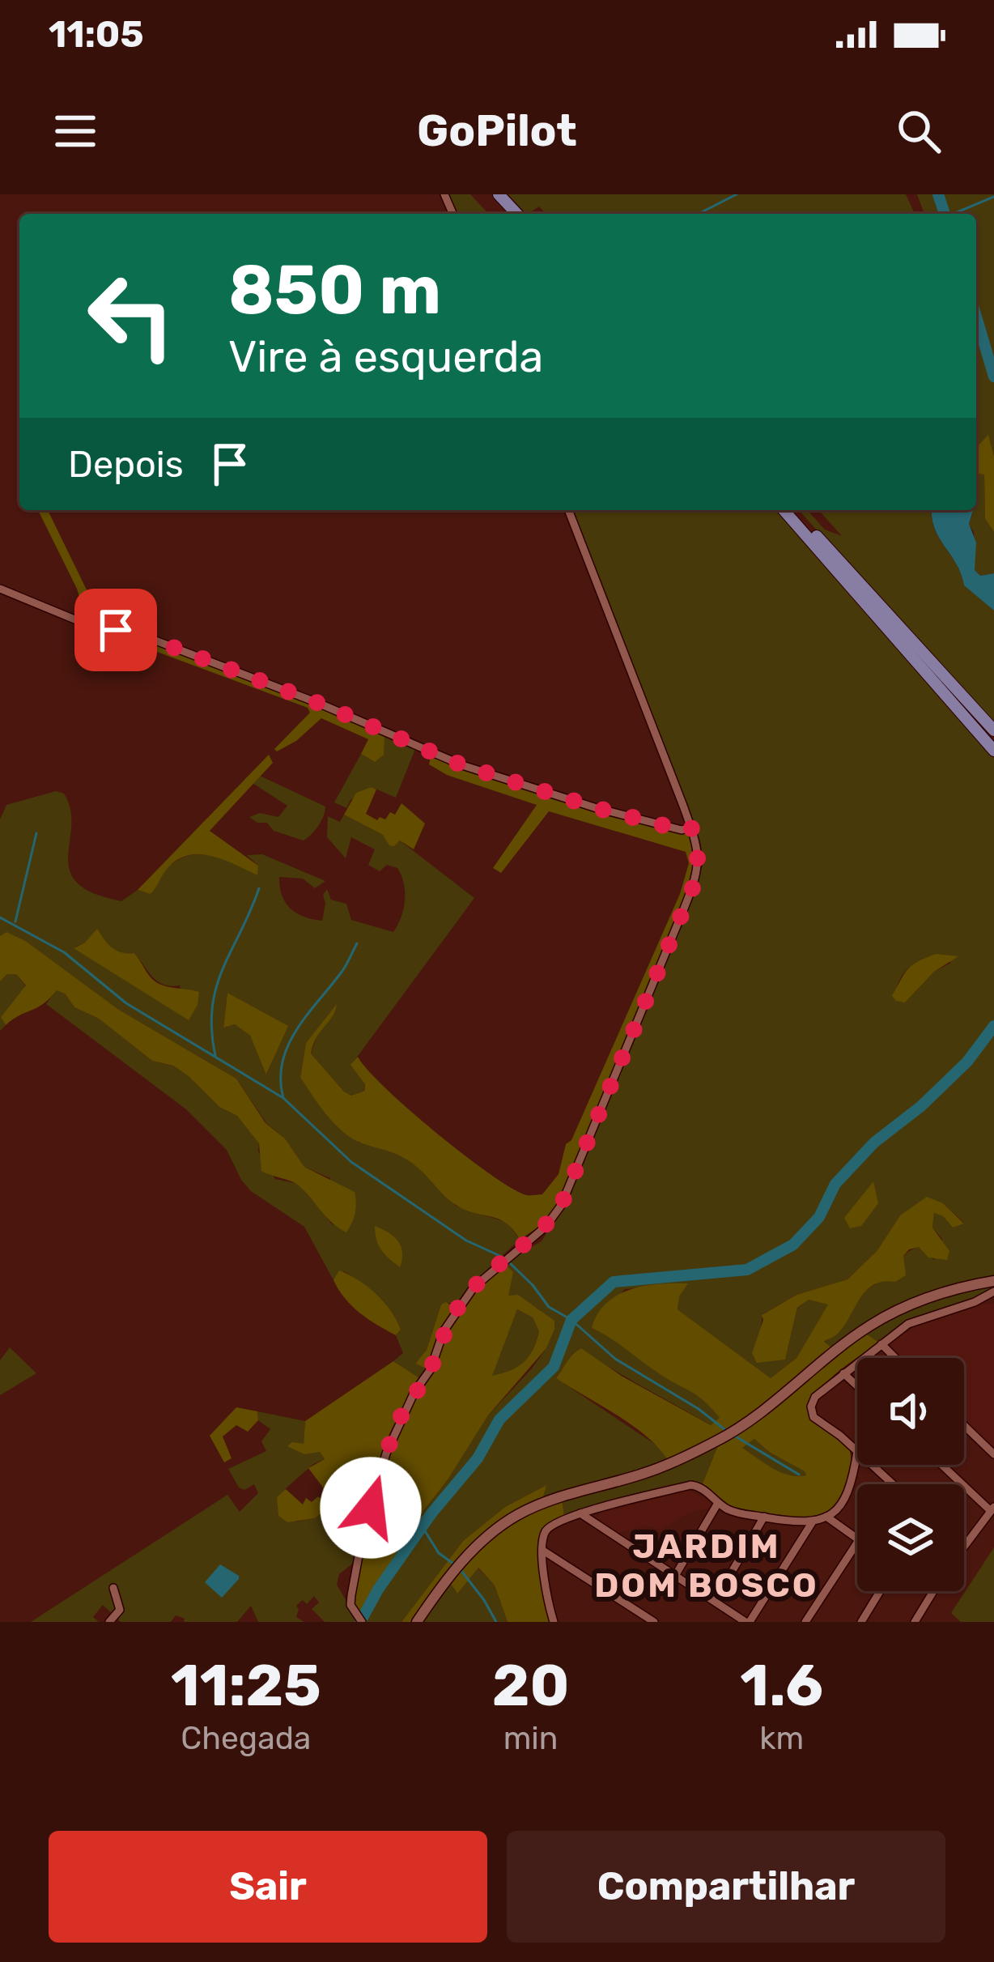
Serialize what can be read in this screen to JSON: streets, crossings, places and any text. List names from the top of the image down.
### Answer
{
  "districts": ["JARDIM DOM BOSCO"],
  "page": {
    "status": "11:05",
    "header": "GoPilot",
    "turn": ["850 m", "Vire à esquerda"],
    "then": "Depois",
    "eta": [
      "11:25",
      "Chegada",
      "20",
      "min",
      "1.6",
      "km"
    ],
    "buttons": ["Sair", "Compartilhar"]
  }
}
